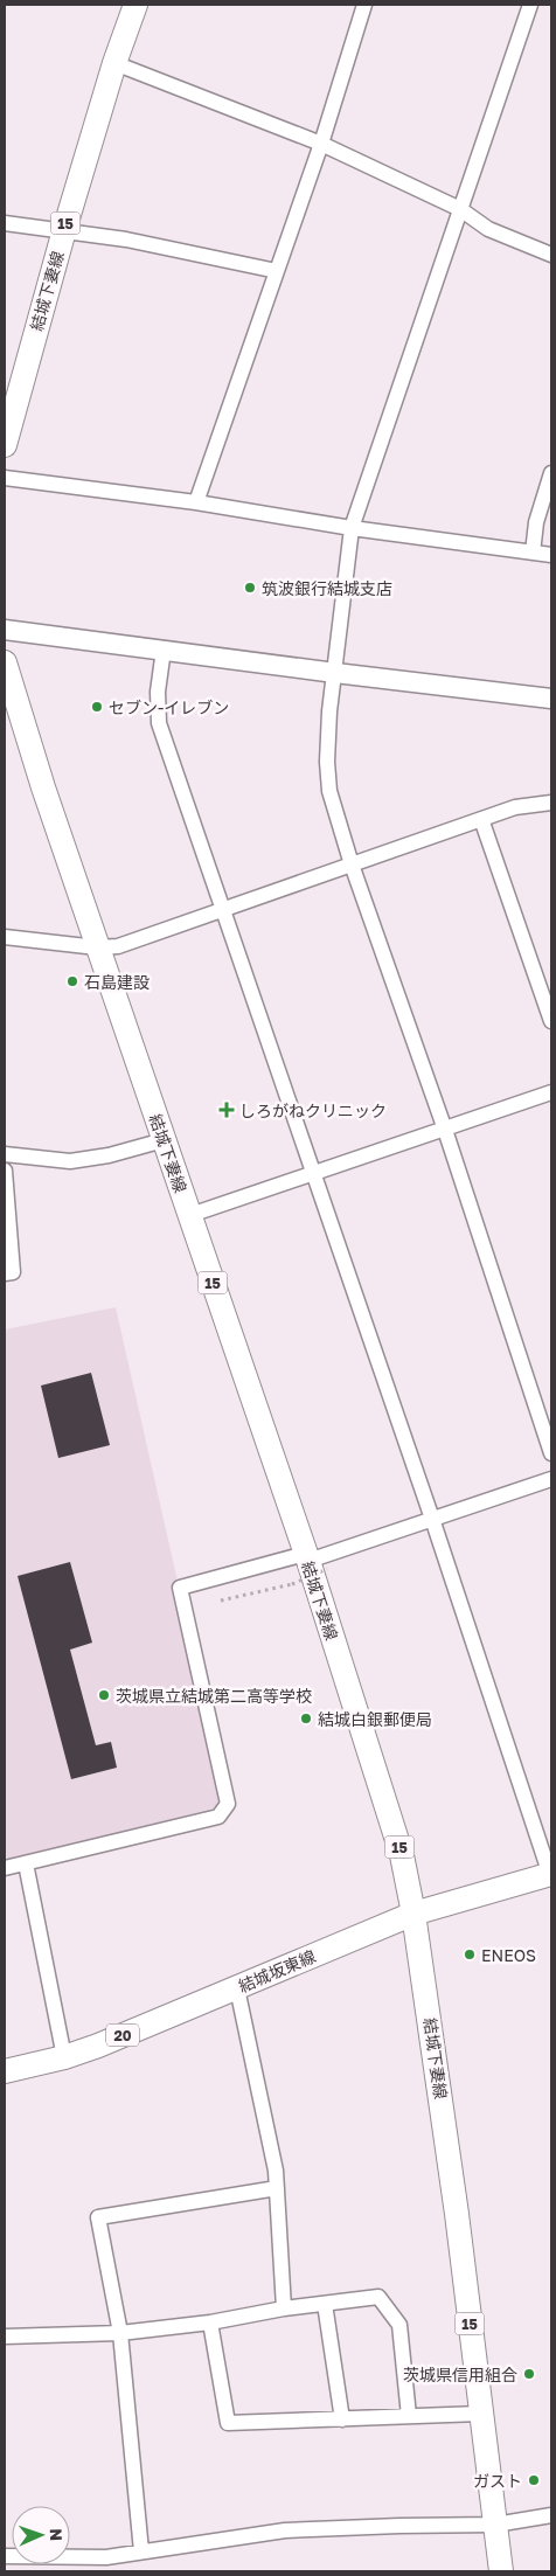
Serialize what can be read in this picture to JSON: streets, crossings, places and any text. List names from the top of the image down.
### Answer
{
  "streets": {
    "main road": [
      "15",
      "結城下妻線",
      "結城坂東線",
      "20"
    ]
  },
  "crossings": [
    ["結城下妻線", "結城坂東線"]
  ],
  "places": {
    "other": [
      "筑波銀行結城支店",
      "セブン-イレブン",
      "石島建設",
      "茨城県立結城第二高等学校",
      "結城白銀郵便局",
      "ENEOS",
      "茨城県信用組合",
      "ガスト"
    ],
    "health": ["しろがねクリニック"]
  },
  "north": "right"
}
